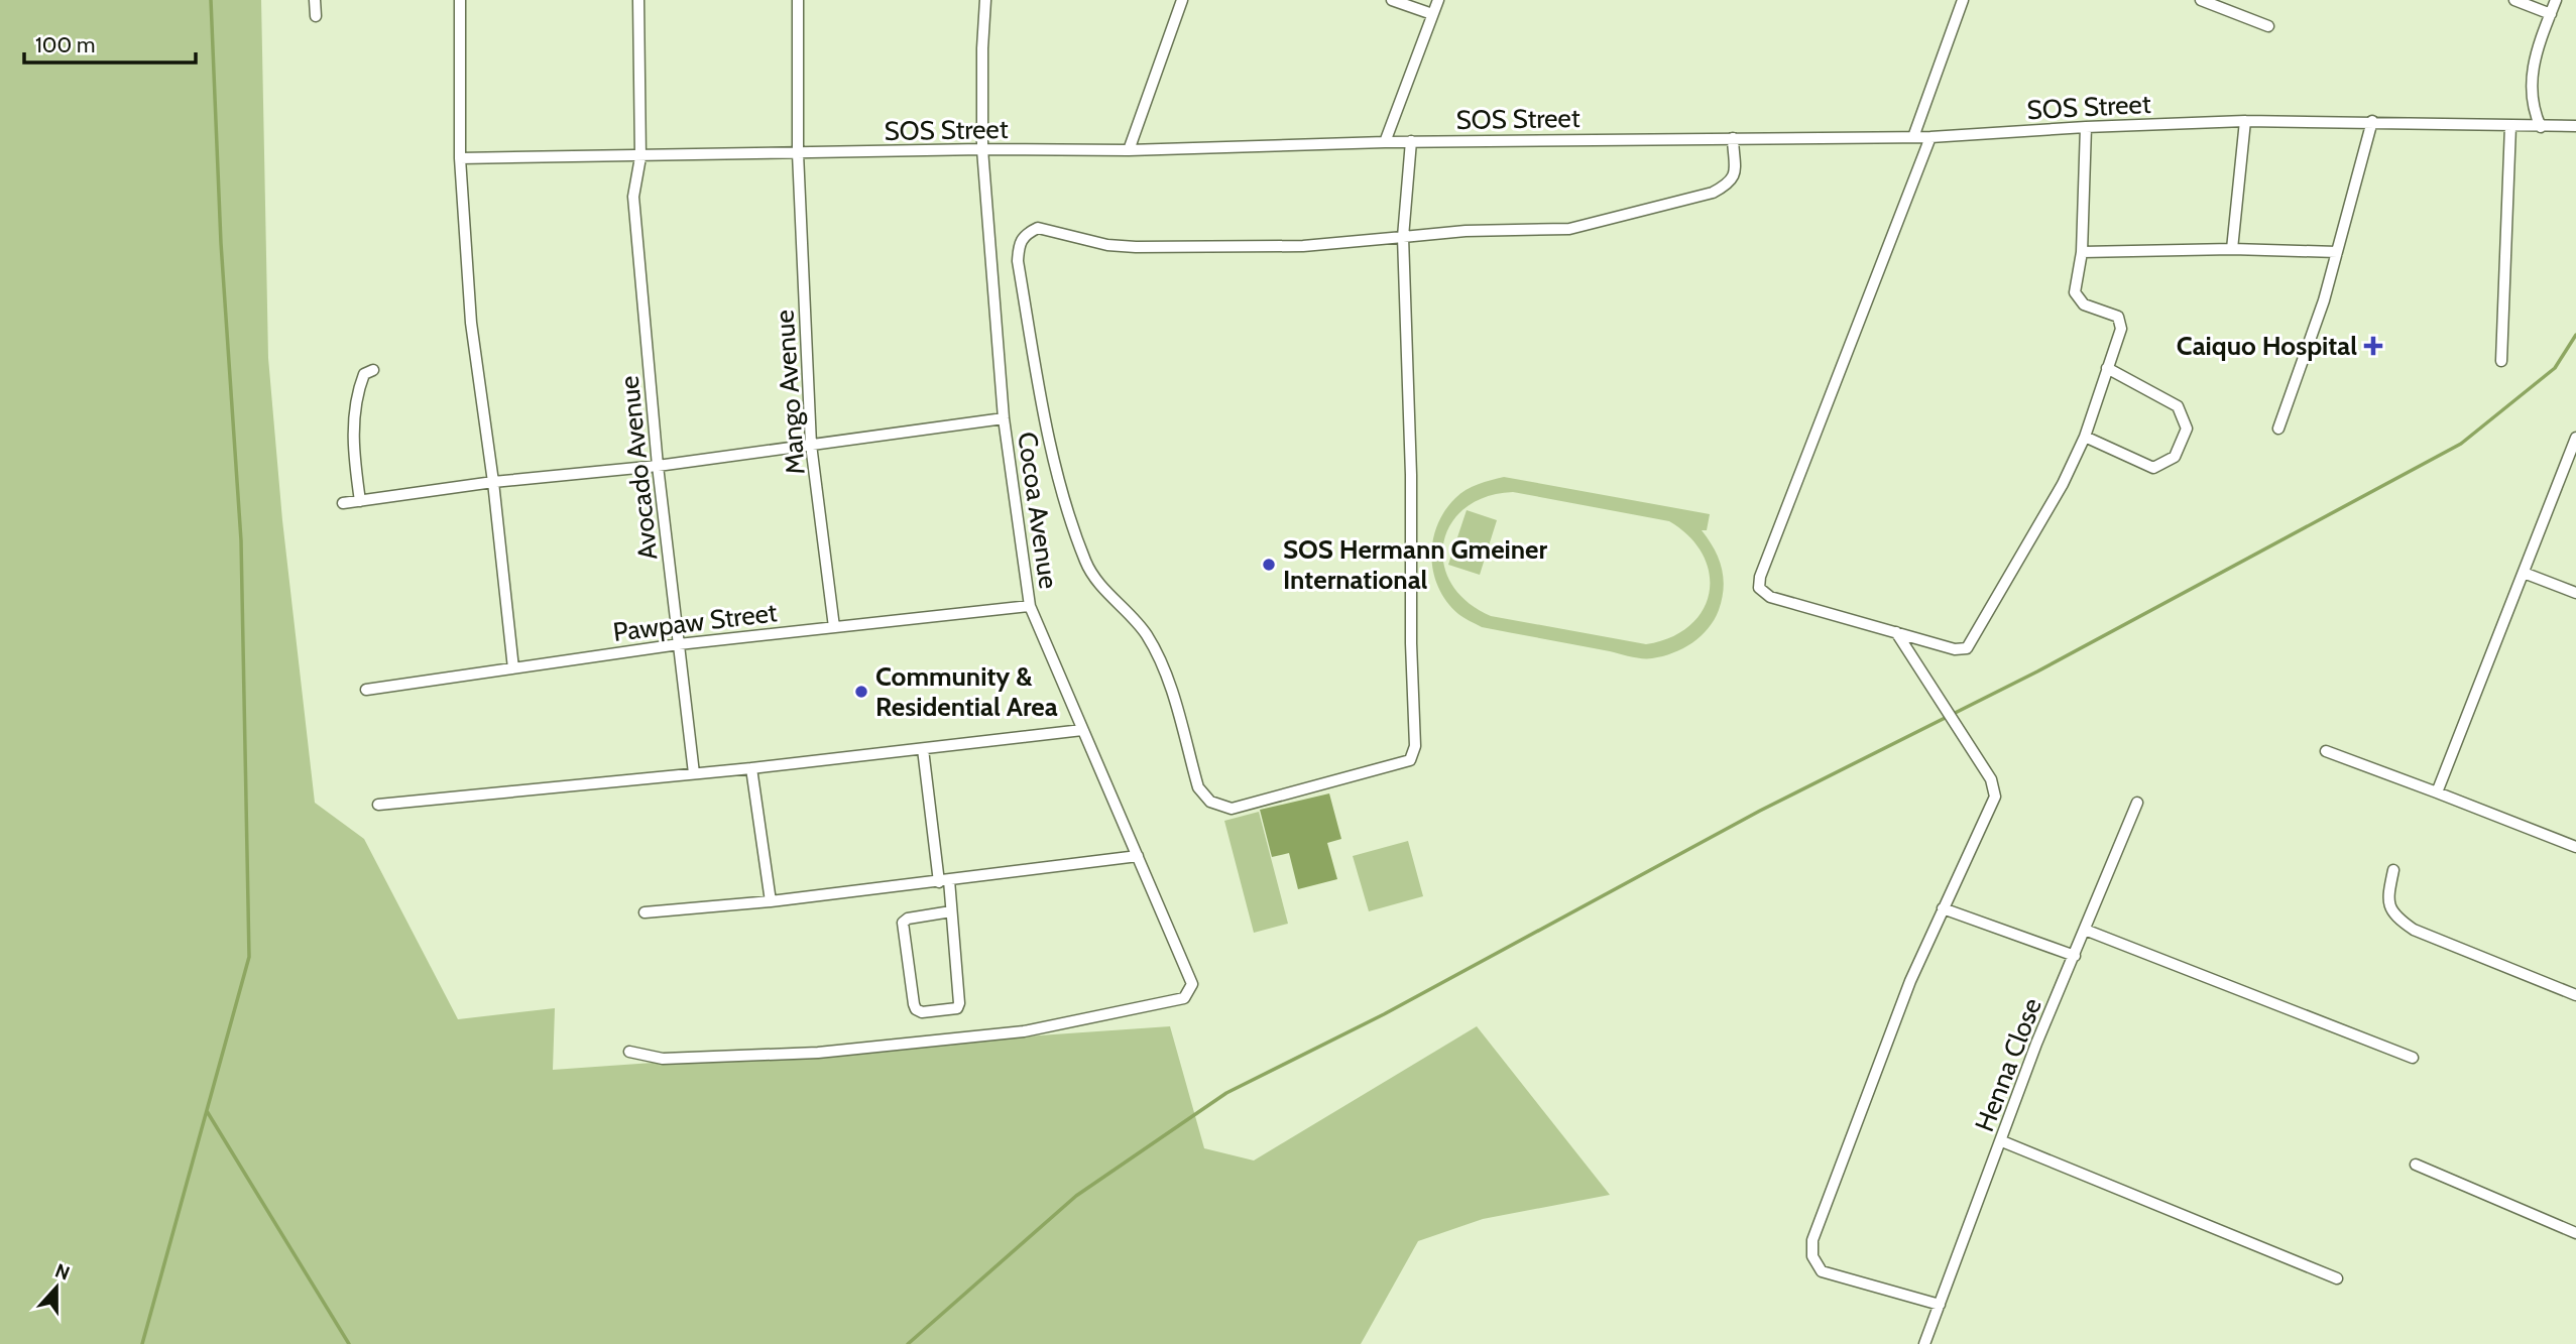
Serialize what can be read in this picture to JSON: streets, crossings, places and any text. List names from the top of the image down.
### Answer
{
  "streets": {
    "street": [
      "SOS Street",
      "Mango Avenue",
      "Avocado Avenue",
      "Cocoa Avenue",
      "Pawpaw Street",
      "Henna Close"
    ]
  },
  "crossings": [
    ["SOS Street", "Mango Avenue"],
    ["SOS Street", "Avocado Avenue"],
    ["SOS Street", "Cocoa Avenue"],
    ["Mango Avenue", "Pawpaw Street"],
    ["Avocado Avenue", "Pawpaw Street"],
    ["Cocoa Avenue", "Pawpaw Street"]
  ],
  "places": {
    "health": ["Caiquo Hospital"],
    "other": ["SOS Hermann Gmeiner International", "Community & Residential Area"]
  },
  "scale_bar": "100 m",
  "north": "top"
}
